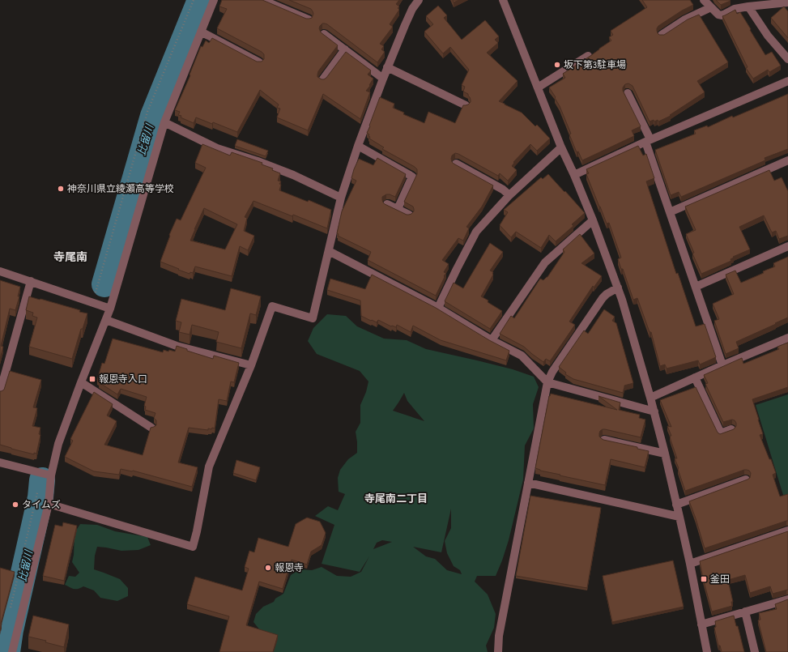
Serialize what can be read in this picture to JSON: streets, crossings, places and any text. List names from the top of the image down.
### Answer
{
  "districts": ["寺尾南", "寺尾南二丁目"],
  "water": ["比留川"],
  "places": {
    "other": [
      "坂下第3駐車場",
      "神奈川県立綾瀬高等学校",
      "タイムズ",
      "報恩寺"
    ],
    "transit": ["報恩寺入口", "釜田"]
  }
}
